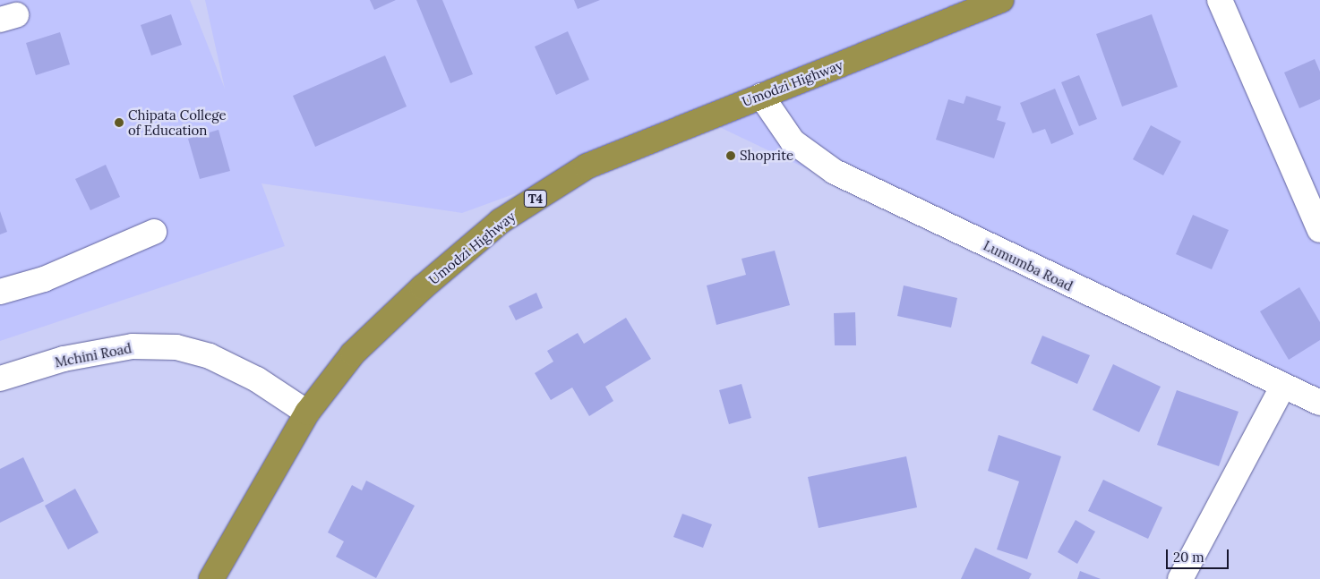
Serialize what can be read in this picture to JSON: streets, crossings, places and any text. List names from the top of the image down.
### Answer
{
  "streets": {
    "highway": ["Umodzi Highway", "T4"],
    "street": ["Lumumba Road", "Mchini Road"]
  },
  "crossings": [
    ["Umodzi Highway", "Lumumba Road"],
    ["Umodzi Highway", "Mchini Road"]
  ],
  "places": ["Chipata College of Education", "Shoprite"],
  "scale_bar": "20 m"
}
